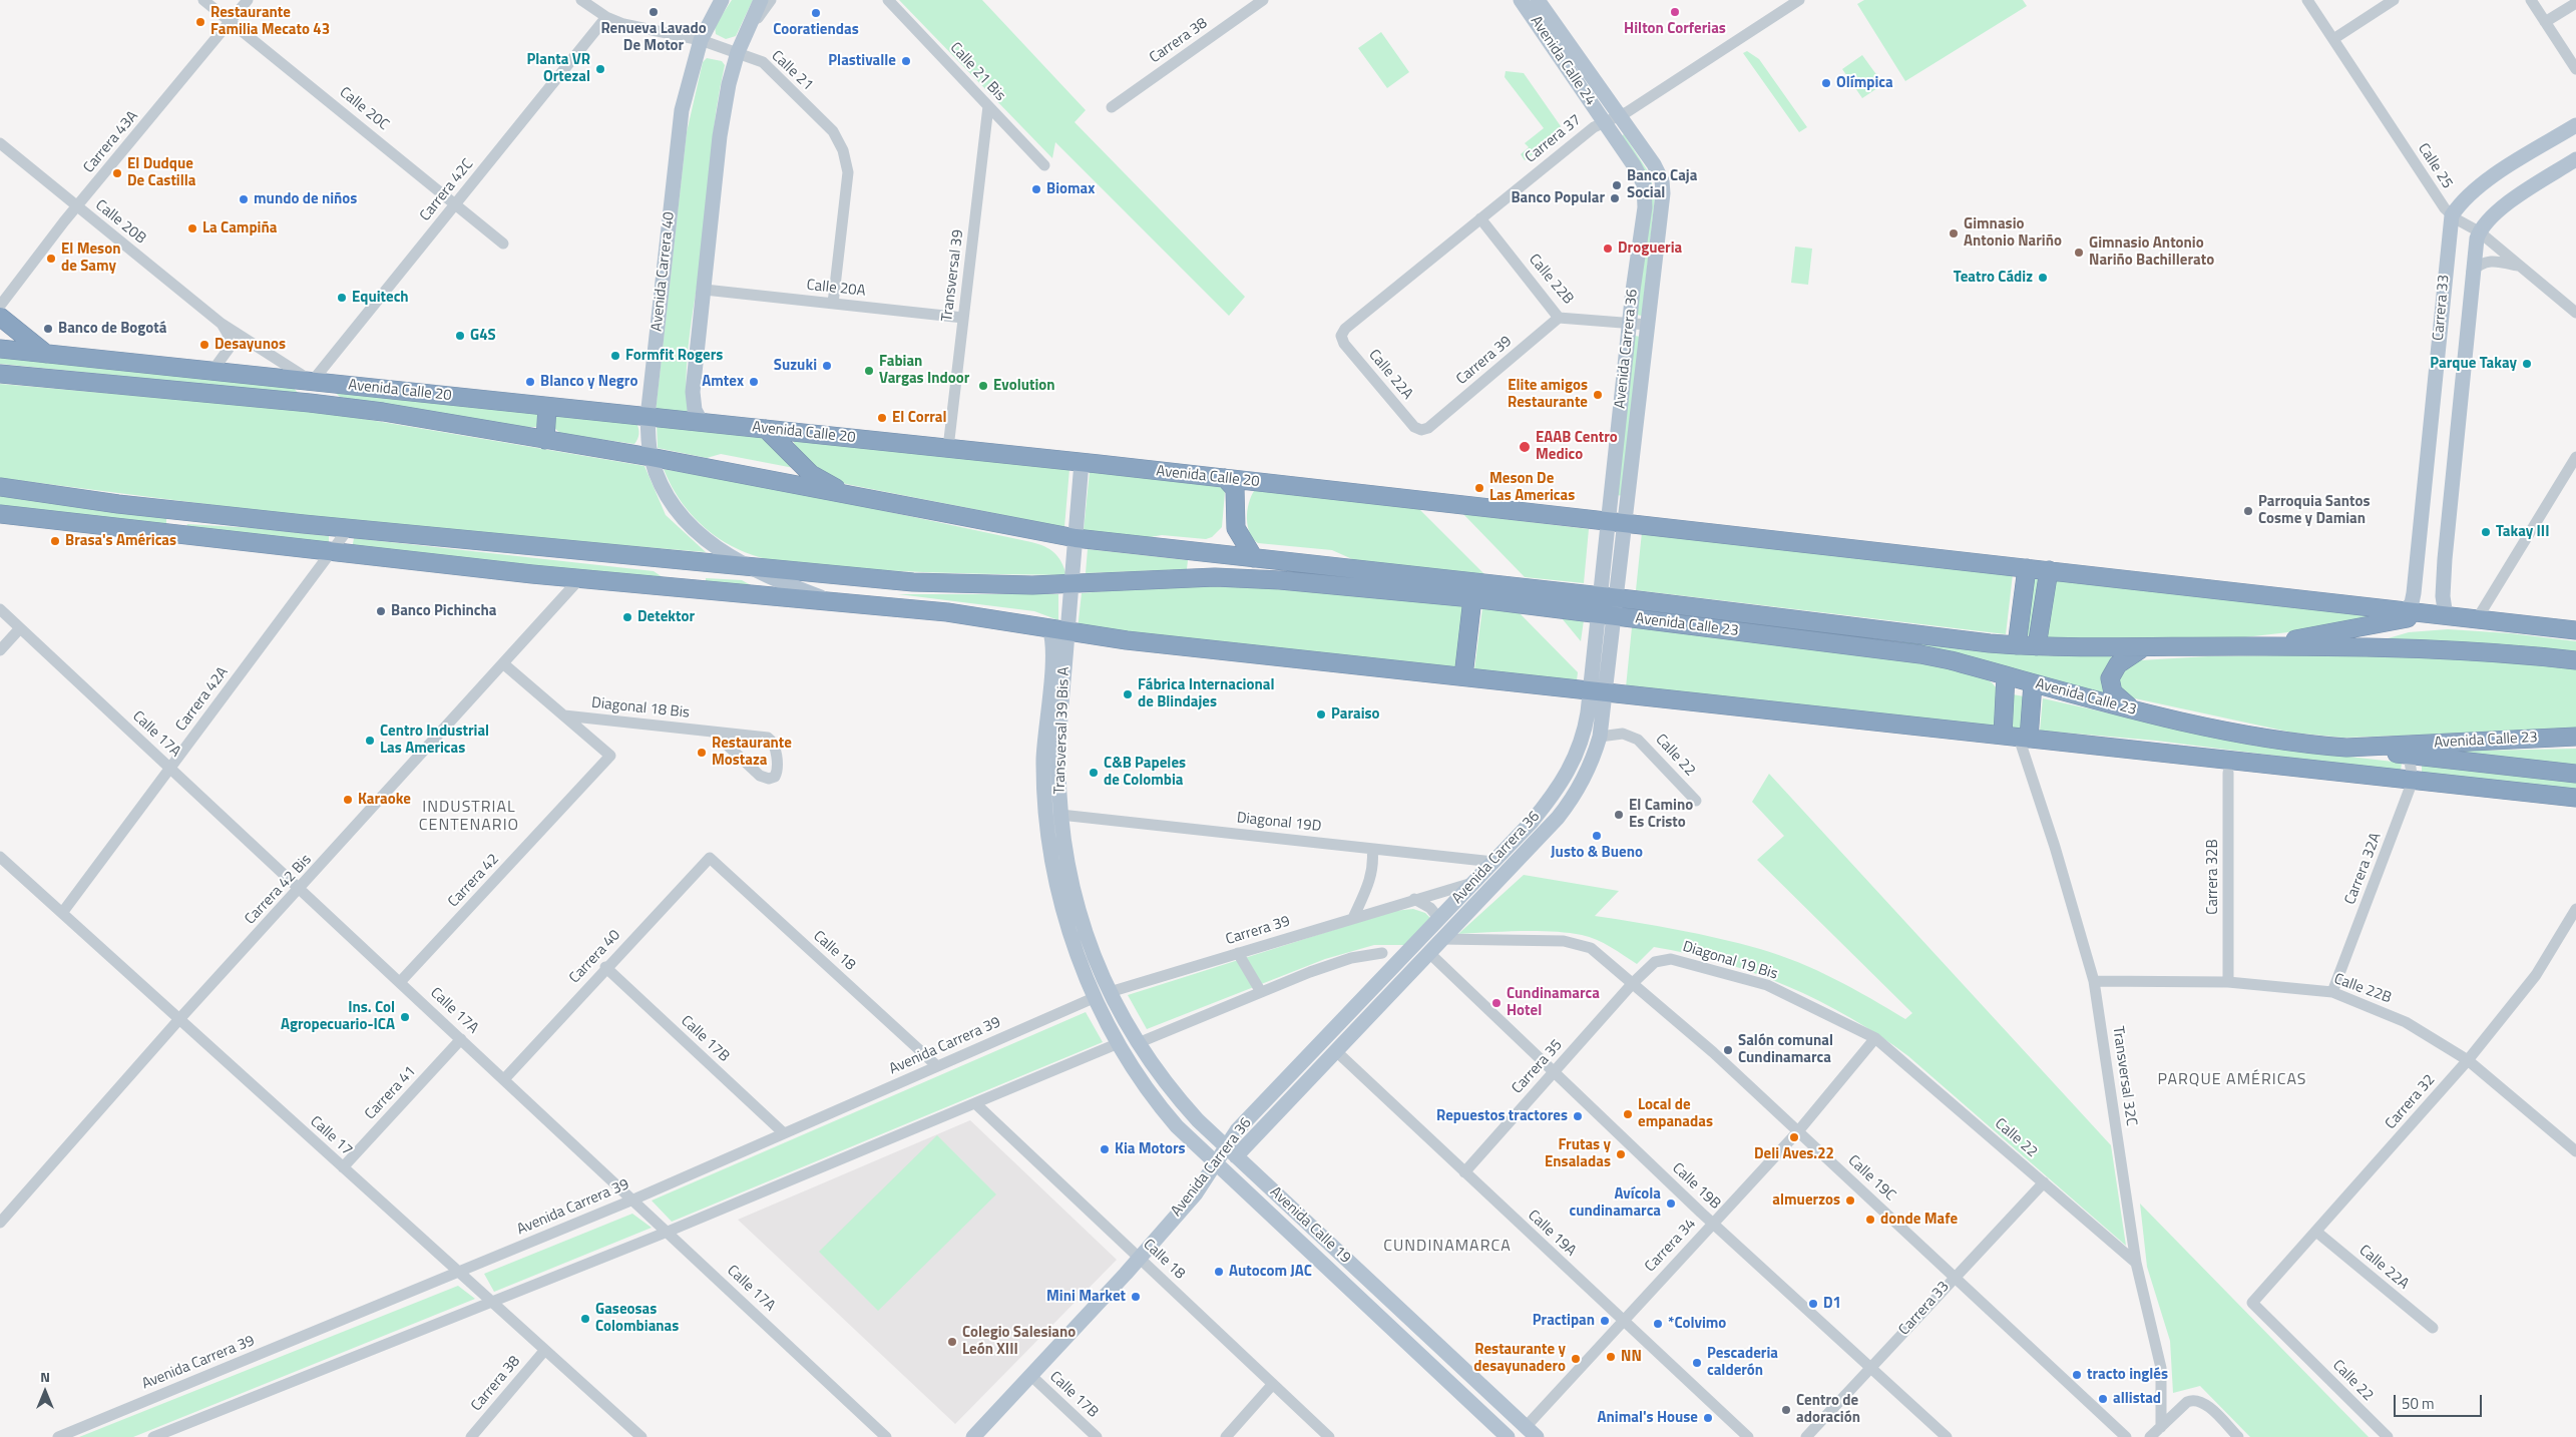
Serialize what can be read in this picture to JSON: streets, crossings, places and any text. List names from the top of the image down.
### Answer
{
  "streets": {
    "highway": ["Avenida Calle 20", "Avenida Calle 23"],
    "main road": [
      "Avenida Calle 24",
      "Avenida Carrera 40",
      "Carrera 33",
      "Avenida Carrera 36",
      "Transversal 39 Bis A",
      "Avenida Calle 19"
    ],
    "street": [
      "Carrera 38",
      "Calle 21",
      "Calle 21 Bis",
      "Calle 20C",
      "Carrera 37",
      "Carrera 43A",
      "Calle 25",
      "Carrera 42C",
      "Calle 20B",
      "Transversal 39",
      "Calle 22B",
      "Calle 20A",
      "Carrera 39",
      "Calle 22A",
      "Carrera 42A",
      "Diagonal 18 Bis",
      "Calle 17A",
      "Calle 22",
      "Diagonal 19D",
      "Carrera 32A",
      "Carrera 32B",
      "Carrera 42",
      "Carrera 42 Bis",
      "Calle 18",
      "Carrera 40",
      "Diagonal 19 Bis",
      "Calle 17B",
      "Avenida Carrera 39",
      "Carrera 35",
      "Transversal 32C",
      "Carrera 41",
      "Carrera 32",
      "Calle 17",
      "Calle 19C",
      "Calle 19B",
      "Calle 19A",
      "Carrera 34"
    ]
  },
  "crossings": [
    ["Carrera 38", "Calle 17"],
    ["Avenida Calle 24", "Carrera 37"],
    ["Avenida Calle 24", "Avenida Carrera 36"],
    ["Calle 21", "Carrera 42C"],
    ["Calle 21", "Avenida Carrera 40"],
    ["Calle 21", "Calle 20A"],
    ["Calle 21 Bis", "Transversal 39"],
    ["Calle 20C", "Carrera 43A"],
    ["Calle 20C", "Carrera 42C"],
    ["Carrera 37", "Calle 22B"],
    ["Carrera 37", "Avenida Carrera 36"],
    ["Carrera 37", "Calle 22A"],
    ["Carrera 43A", "Calle 20B"],
    ["Calle 25", "Carrera 33"],
    ["Carrera 42C", "Calle 20B"],
    ["Carrera 42C", "Avenida Calle 20"],
    ["Calle 20B", "Avenida Calle 20"],
    ["Avenida Carrera 40", "Avenida Calle 20"],
    ["Transversal 39", "Calle 20A"],
    ["Transversal 39", "Avenida Calle 20"],
    ["Calle 22B", "Avenida Carrera 36"],
    ["Calle 22B", "Carrera 39"],
    ["Calle 22B", "Carrera 32A"],
    ["Calle 22B", "Carrera 32B"],
    ["Calle 22B", "Transversal 32C"],
    ["Calle 22B", "Carrera 32"],
    ["Carrera 33", "Calle 22"],
    ["Carrera 33", "Calle 19C"],
    ["Carrera 33", "Calle 19B"],
    ["Avenida Carrera 36", "Carrera 39"],
    ["Avenida Carrera 36", "Avenida Calle 20"],
    ["Avenida Carrera 36", "Avenida Calle 23"],
    ["Avenida Carrera 36", "Calle 22"],
    ["Avenida Carrera 36", "Diagonal 19D"],
    ["Avenida Carrera 36", "Calle 18"],
    ["Avenida Carrera 36", "Calle 17B"],
    ["Avenida Carrera 36", "Calle 19C"],
    ["Avenida Carrera 36", "Calle 19B"],
    ["Avenida Carrera 36", "Avenida Calle 19"],
    ["Avenida Carrera 36", "Calle 19A"],
    ["Carrera 39", "Calle 22A"],
    ["Carrera 39", "Transversal 39 Bis A"],
    ["Carrera 39", "Avenida Carrera 39"],
    ["Carrera 39", "Avenida Calle 19"],
    ["Calle 22A", "Carrera 32"],
    ["Avenida Calle 20", "Avenida Calle 23"],
    ["Avenida Calle 20", "Transversal 39 Bis A"],
    ["Carrera 42A", "Calle 17A"],
    ["Carrera 42A", "Calle 17"],
    ["Diagonal 18 Bis", "Carrera 42"],
    ["Transversal 39 Bis A", "Diagonal 19D"],
    ["Transversal 39 Bis A", "Avenida Carrera 39"],
    ["Transversal 39 Bis A", "Avenida Calle 19"],
    ["Calle 17A", "Carrera 42"],
    ["Calle 17A", "Carrera 42 Bis"],
    ["Calle 17A", "Carrera 40"],
    ["Calle 17A", "Avenida Carrera 39"],
    ["Calle 17A", "Carrera 41"],
    ["Calle 22", "Diagonal 19 Bis"],
    ["Calle 22", "Transversal 32C"],
    ["Calle 22", "Carrera 32"],
    ["Calle 22", "Carrera 34"],
    ["Carrera 42 Bis", "Calle 17"],
    ["Calle 18", "Carrera 40"],
    ["Calle 18", "Avenida Carrera 39"],
    ["Carrera 40", "Calle 17B"],
    ["Diagonal 19 Bis", "Carrera 35"],
    ["Diagonal 19 Bis", "Carrera 34"],
    ["Calle 17B", "Avenida Carrera 39"],
    ["Avenida Carrera 39", "Calle 17"],
    ["Avenida Carrera 39", "Avenida Calle 19"],
    ["Carrera 35", "Calle 19C"],
    ["Carrera 35", "Calle 19B"],
    ["Carrera 35", "Calle 19A"],
    ["Carrera 41", "Calle 17"],
    ["Calle 19C", "Carrera 34"],
    ["Calle 19B", "Carrera 34"],
    ["Avenida Calle 19", "Carrera 34"],
    ["Calle 19A", "Carrera 34"]
  ],
  "districts": ["INDUSTRIAL CENTENARIO", "PARQUE AMÉRICAS", "CUNDINAMARCA"],
  "places": [
    "Renueva Lavado De Motor",
    "Hilton Corferias",
    "Cooratiendas",
    "Restaurante Familia Mecato 43",
    "Plastivalle",
    "Planta VR Ortezal",
    "Olímpica",
    "El Dudque De Castilla",
    "Banco Caja Social",
    "Biomax",
    "Banco Popular",
    "mundo de niños",
    "La Campiña",
    "Gimnasio Antonio Nariño",
    "Drogueria",
    "Gimnasio Antonio Nariño Bachillerato",
    "El Meson de Samy",
    "Teatro Cádiz",
    "Equitech",
    "Banco de Bogotá",
    "G4S",
    "Desayunos",
    "Formfit Rogers",
    "Parque Takay",
    "Suzuki",
    "Fabian Vargas Indoor",
    "Blanco y Negro",
    "Amtex",
    "Evolution",
    "Elite amigos Restaurante",
    "El Corral",
    "EAAB Centro Medico",
    "Meson De Las Americas",
    "Parroquia Santos Cosme y Damian",
    "Takay III",
    "Brasa's Américas",
    "Banco Pichincha",
    "Detektor",
    "Fábrica Internacional de Blindajes",
    "Paraiso",
    "Centro Industrial Las Americas",
    "Restaurante Mostaza",
    "C&B Papeles de Colombia",
    "Karaoke",
    "El Camino Es Cristo",
    "Justo & Bueno",
    "Cundinamarca Hotel",
    "Ins. Col Agropecuario-ICA",
    "Salón comunal Cundinamarca",
    "Local de empanadas",
    "Repuestos tractores",
    "Deli Aves.22",
    "Kia Motors",
    "Frutas y Ensaladas",
    "almuerzos",
    "Avícola cundinamarca",
    "donde Mafe",
    "Autocom JAC",
    "Mini Market",
    "D1",
    "Gaseosas Colombianas",
    "Practipan",
    "*Colvimo",
    "Colegio Salesiano León XIII",
    "NN",
    "Restaurante y desayunadero",
    "Pescaderia calderón",
    "tracto inglés",
    "allistad",
    "Centro de adoración",
    "Animal's House"
  ],
  "scale_bar": "50 m",
  "north": "top"
}
